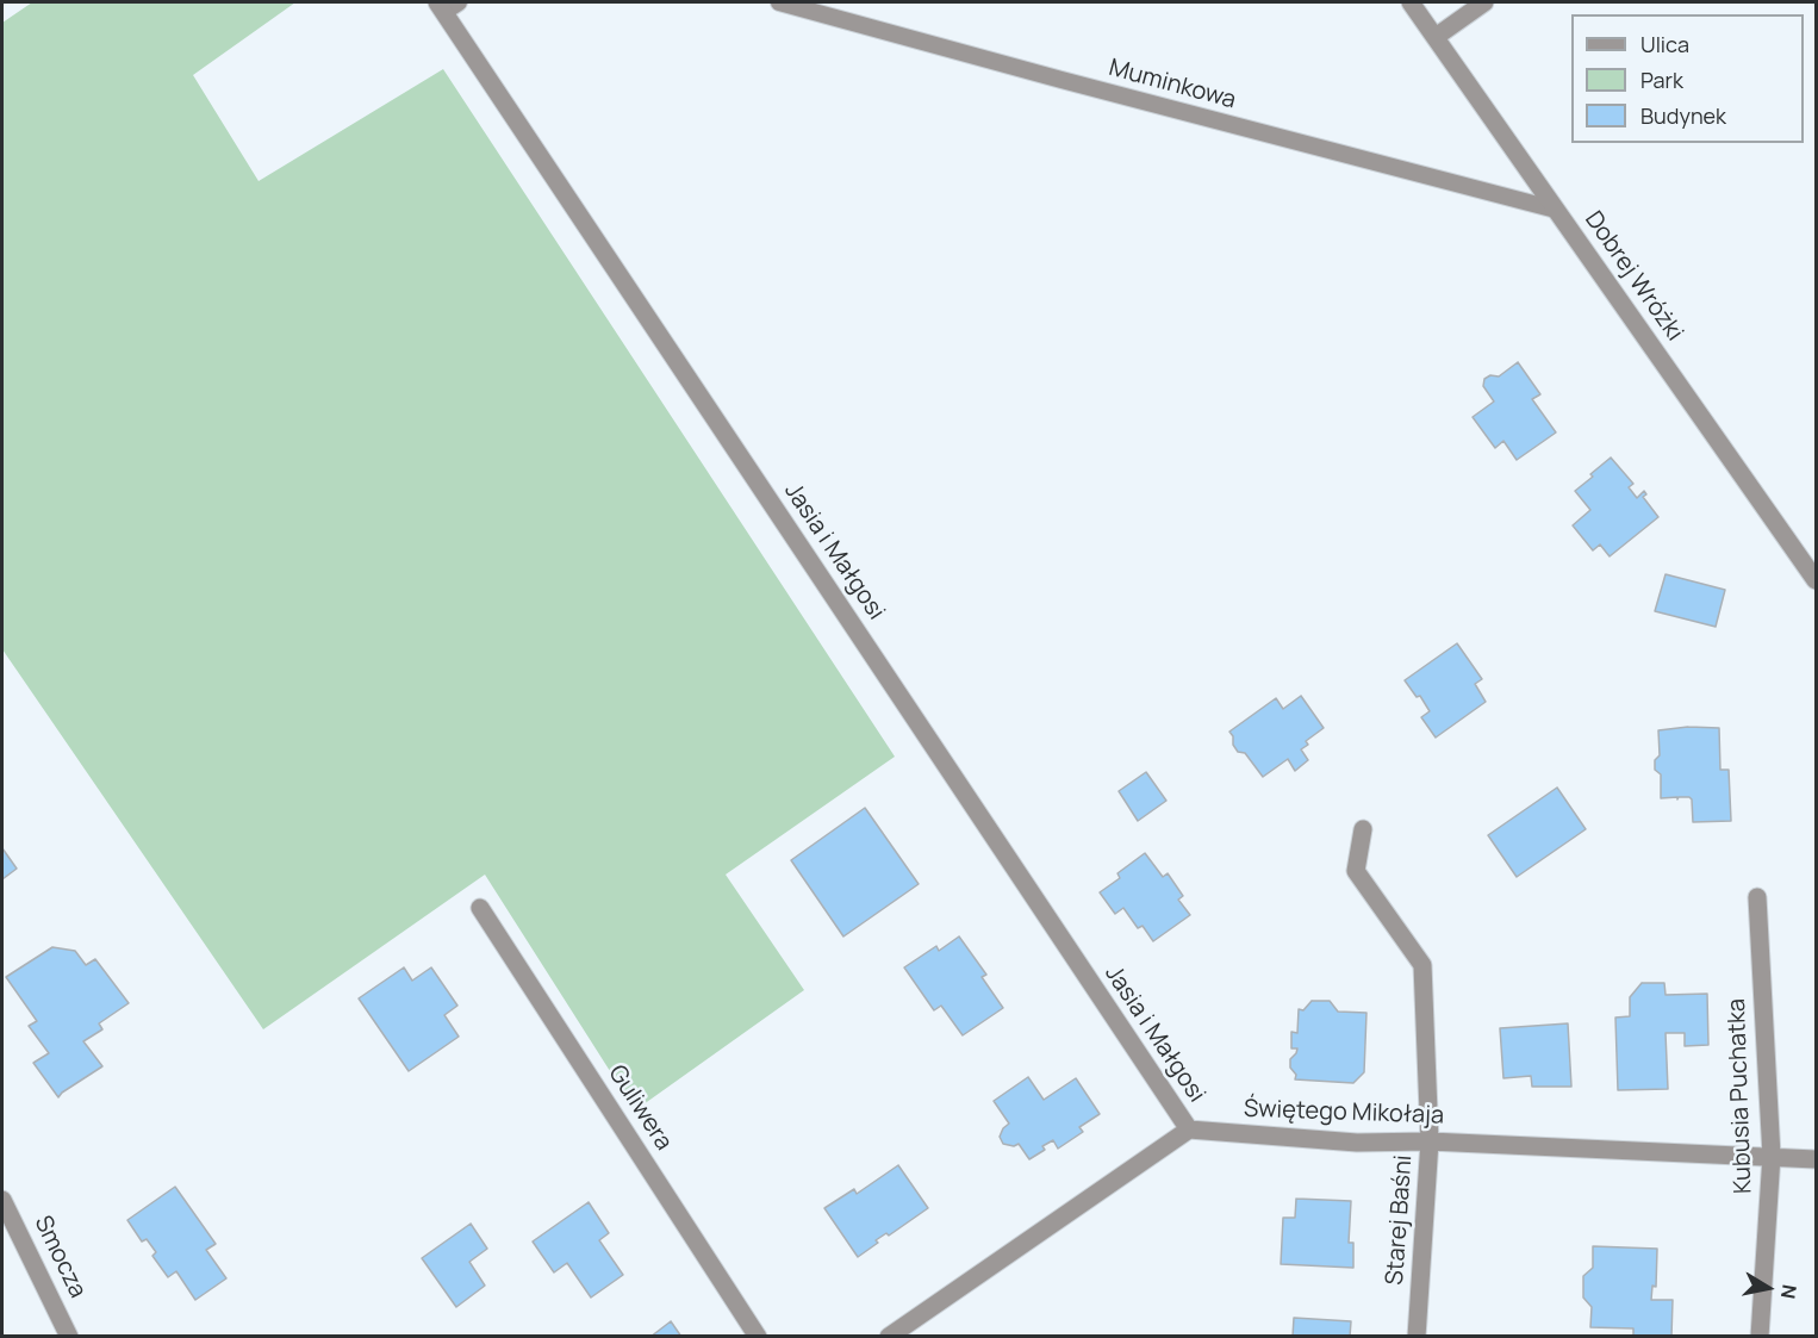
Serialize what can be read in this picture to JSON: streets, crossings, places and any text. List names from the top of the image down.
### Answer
{
  "streets": {
    "street": [
      "Dobrej Wróżki",
      "Jasia i Małgosi",
      "Kubusia Puchatka",
      "Guliwera",
      "Świętego Mikołaja",
      "Starej Baśni",
      "Smocza"
    ],
    "lane": ["Muminkowa"]
  },
  "crossings": [
    ["Muminkowa", "Dobrej Wróżki"],
    ["Jasia i Małgosi", "Świętego Mikołaja"],
    ["Kubusia Puchatka", "Świętego Mikołaja"],
    ["Świętego Mikołaja", "Starej Baśni"]
  ],
  "legend": ["Ulica", "Park", "Budynek"],
  "north": "right"
}
